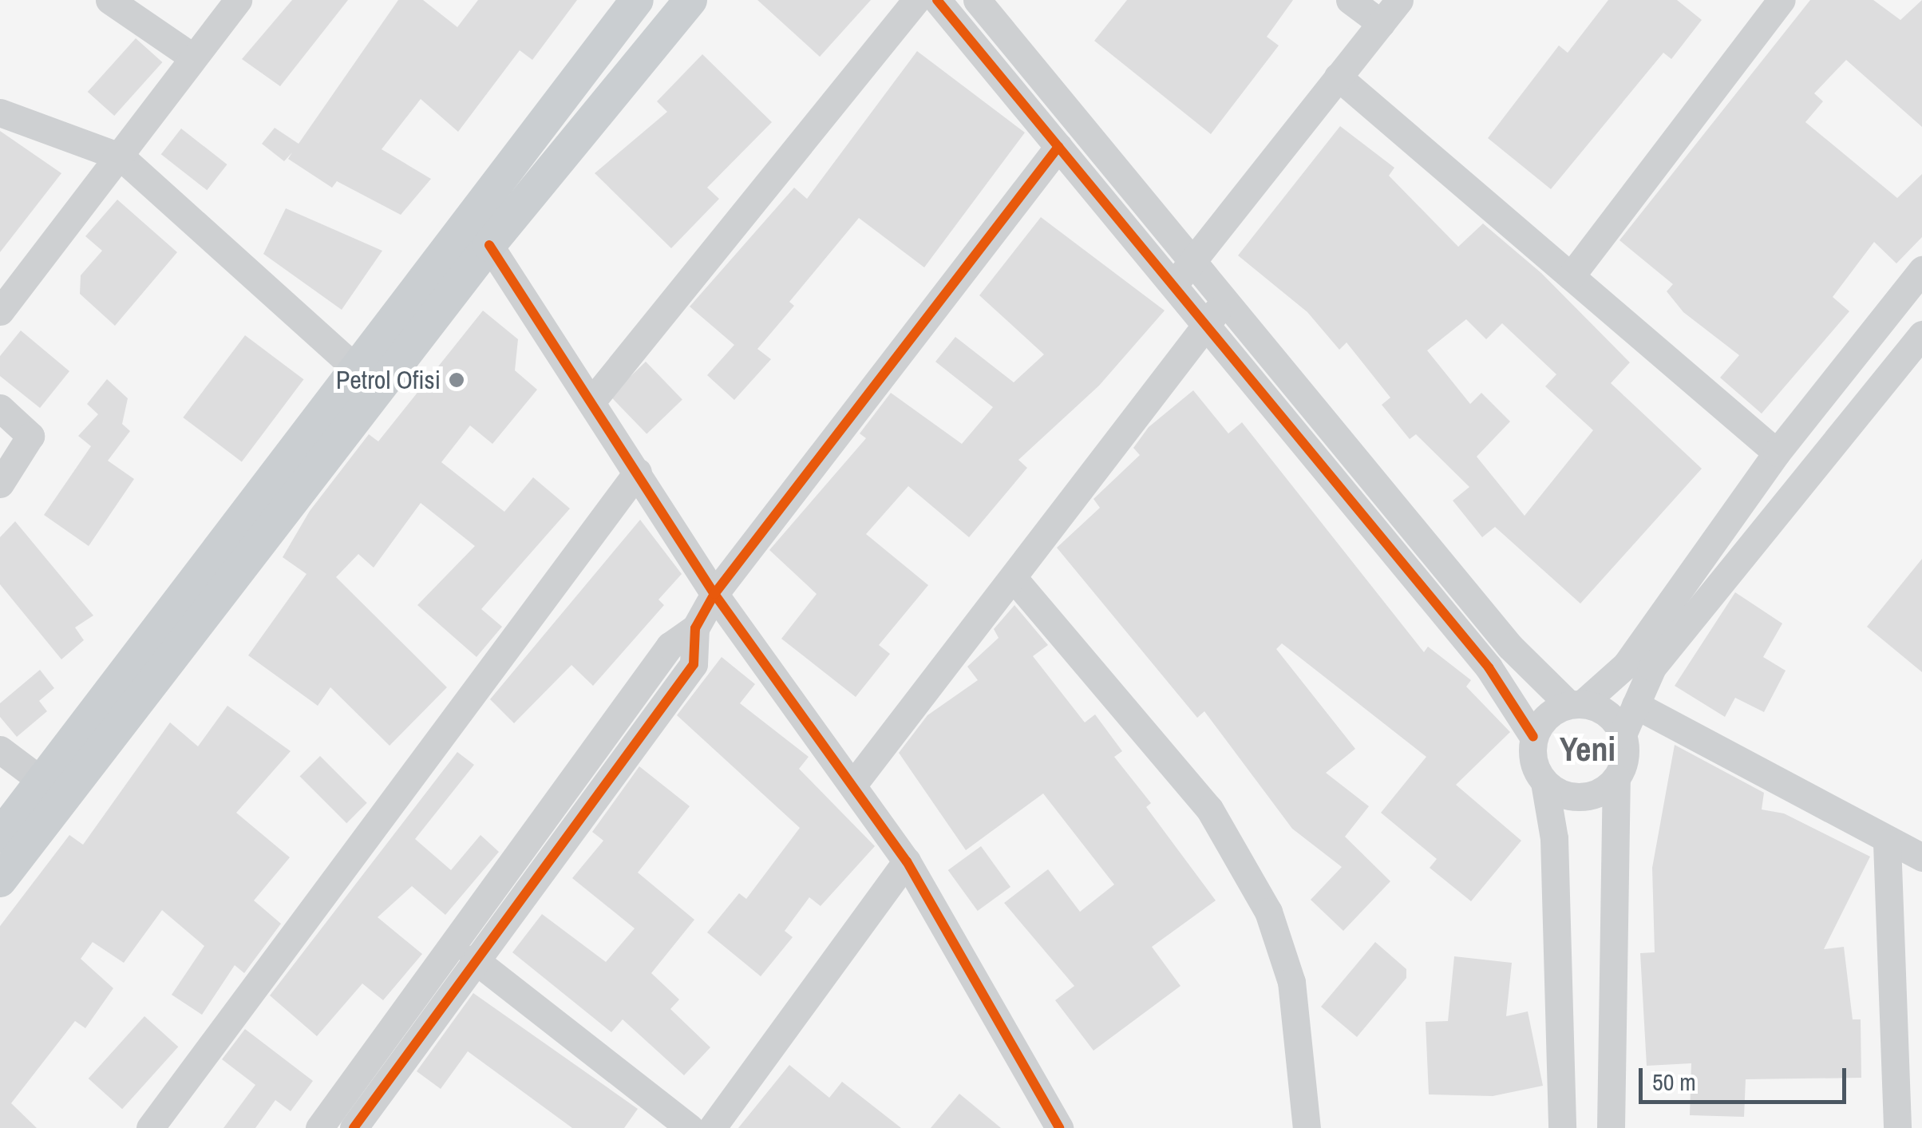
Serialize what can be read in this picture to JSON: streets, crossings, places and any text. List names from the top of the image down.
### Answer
{
  "districts": ["Yeni"],
  "places": ["Petrol Ofisi"],
  "scale_bar": "50 m"
}
